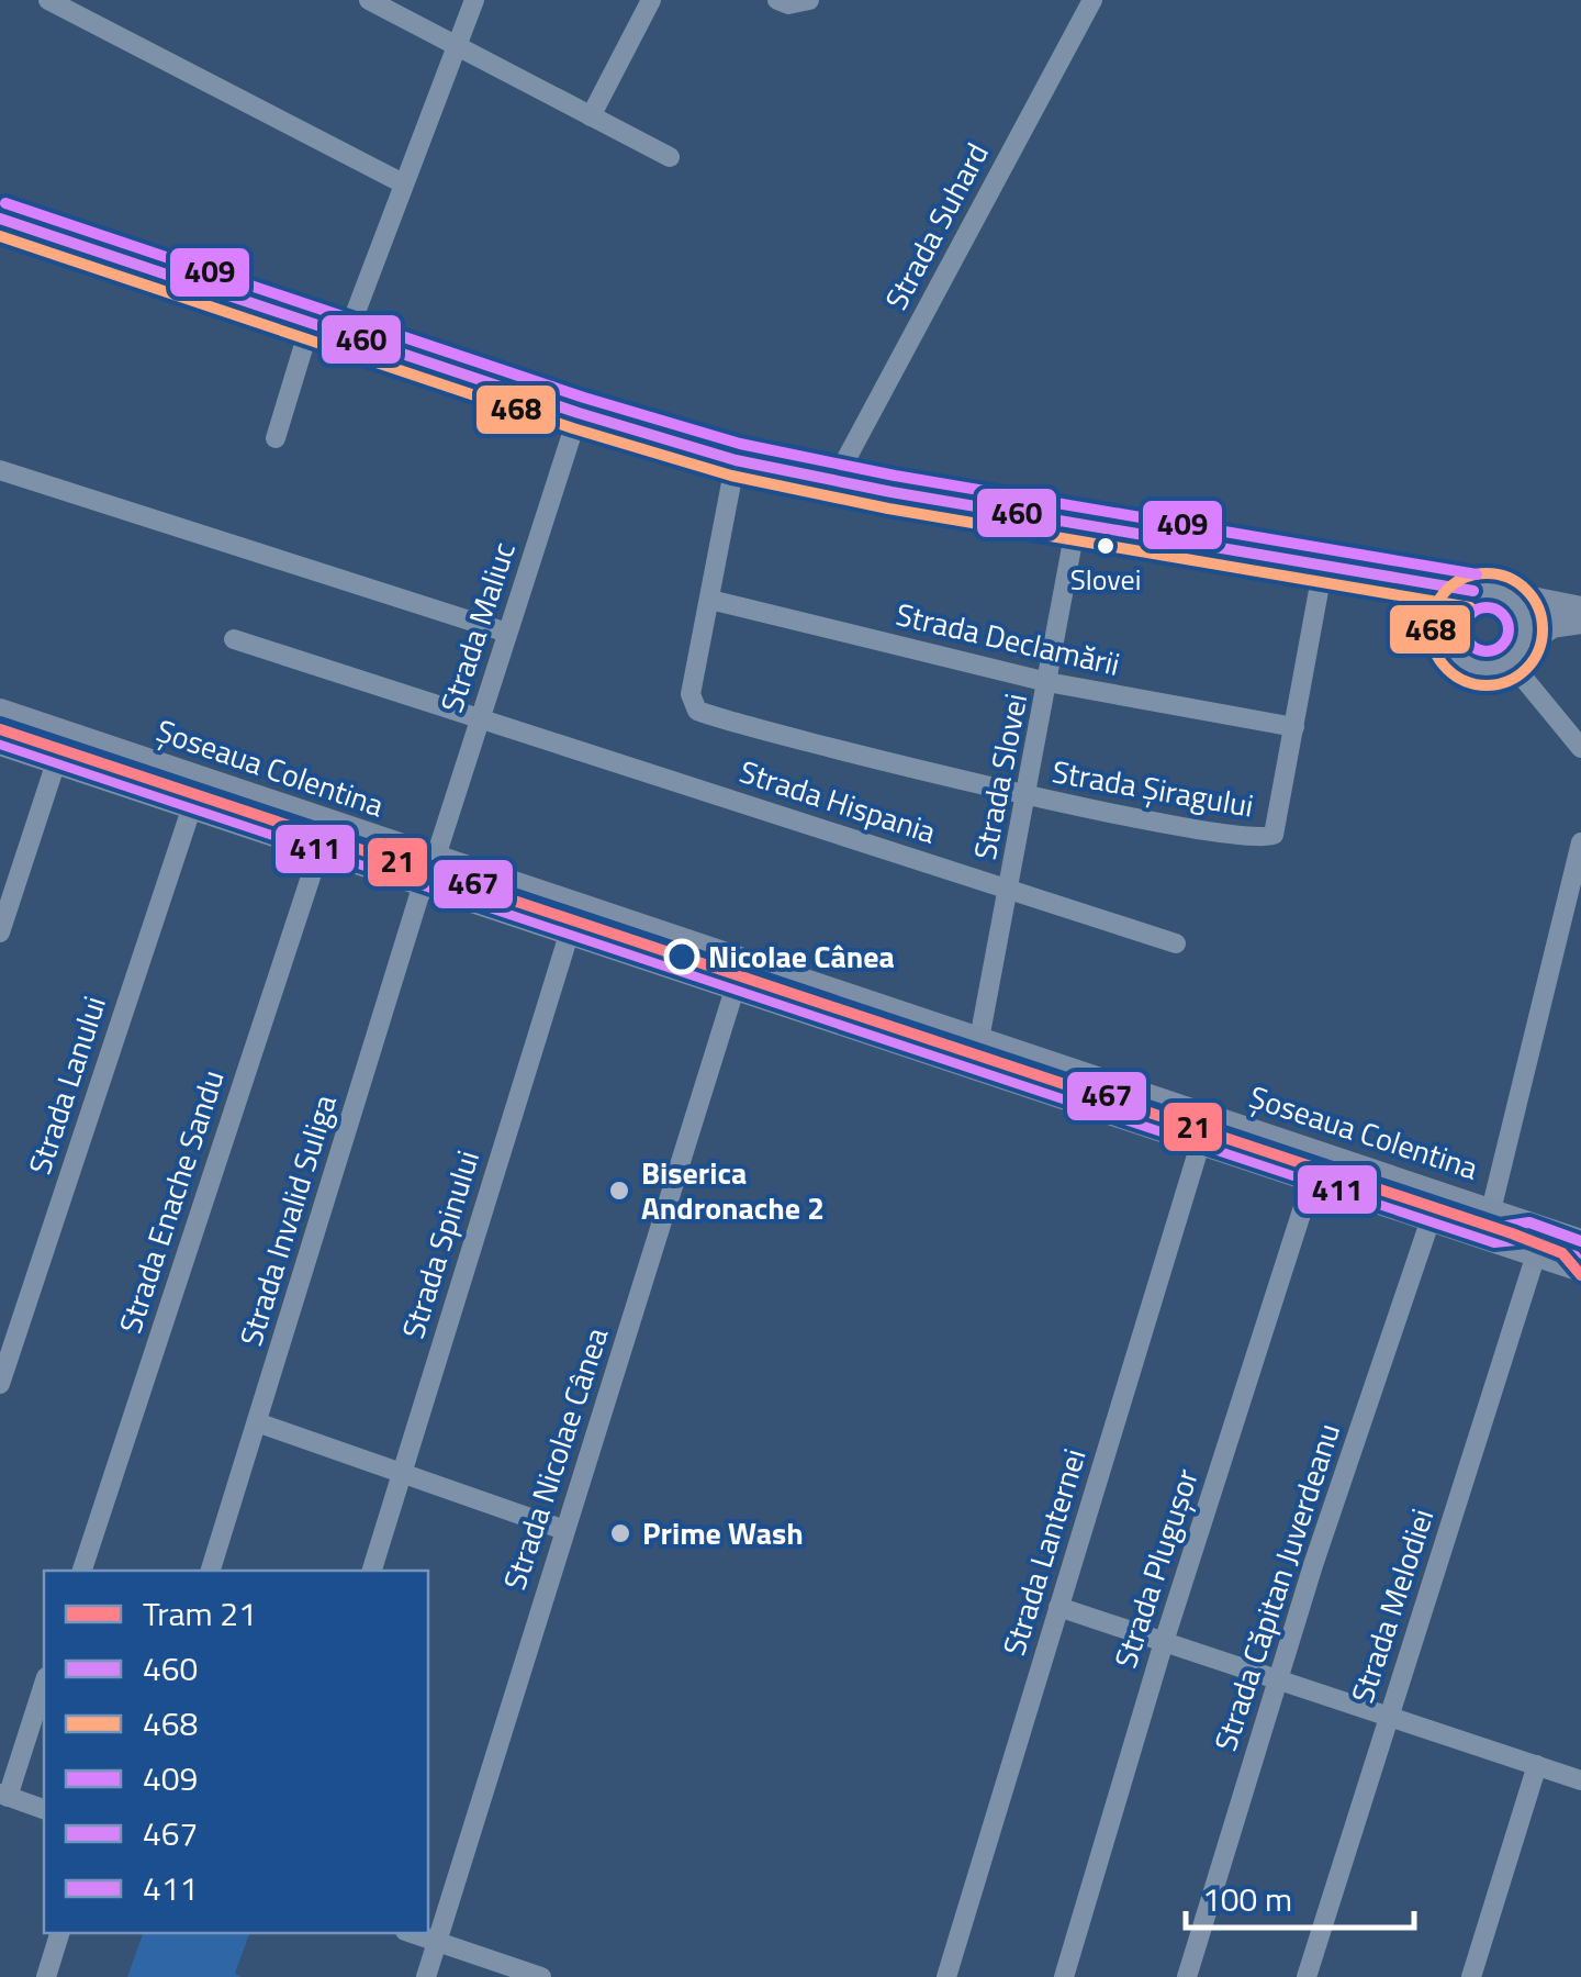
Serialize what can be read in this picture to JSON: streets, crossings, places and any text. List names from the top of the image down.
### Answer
{
  "streets": {
    "main road": ["Șoseaua Colentina"],
    "street": [
      "Strada Suhard",
      "Strada Maliuc",
      "Strada Declamării",
      "Strada Slovei",
      "Strada Șiragului",
      "Strada Hispania",
      "Strada Lanului",
      "Strada Enache Sandu",
      "Strada Invalid Suliga",
      "Strada Spinului",
      "Strada Nicolae Cânea",
      "Strada Lanternei",
      "Strada Plugușor",
      "Strada Căpitan Juverdeanu",
      "Strada Melodiei"
    ]
  },
  "crossings": [
    ["Strada Maliuc", "Șoseaua Colentina"],
    ["Strada Maliuc", "Strada Hispania"],
    ["Strada Declamării", "Strada Slovei"],
    ["Strada Declamării", "Strada Șiragului"],
    ["Șoseaua Colentina", "Strada Slovei"],
    ["Șoseaua Colentina", "Strada Lanului"],
    ["Șoseaua Colentina", "Strada Enache Sandu"],
    ["Șoseaua Colentina", "Strada Invalid Suliga"],
    ["Șoseaua Colentina", "Strada Spinului"],
    ["Șoseaua Colentina", "Strada Nicolae Cânea"],
    ["Șoseaua Colentina", "Strada Lanternei"],
    ["Șoseaua Colentina", "Strada Plugușor"],
    ["Șoseaua Colentina", "Strada Căpitan Juverdeanu"],
    ["Șoseaua Colentina", "Strada Melodiei"],
    ["Strada Slovei", "Strada Șiragului"],
    ["Strada Slovei", "Strada Hispania"]
  ],
  "places": [
    "Slovei",
    "Nicolae Cânea",
    "Biserica Andronache 2",
    "Prime Wash"
  ],
  "lines": [
    "transit line 409",
    "transit line 460",
    "transit line 468",
    "transit line 467",
    "tram line 21",
    "transit line 411"
  ],
  "legend": [
    "Tram 21",
    "460",
    "468",
    "409",
    "467",
    "411"
  ],
  "scale_bar": "100 m"
}
